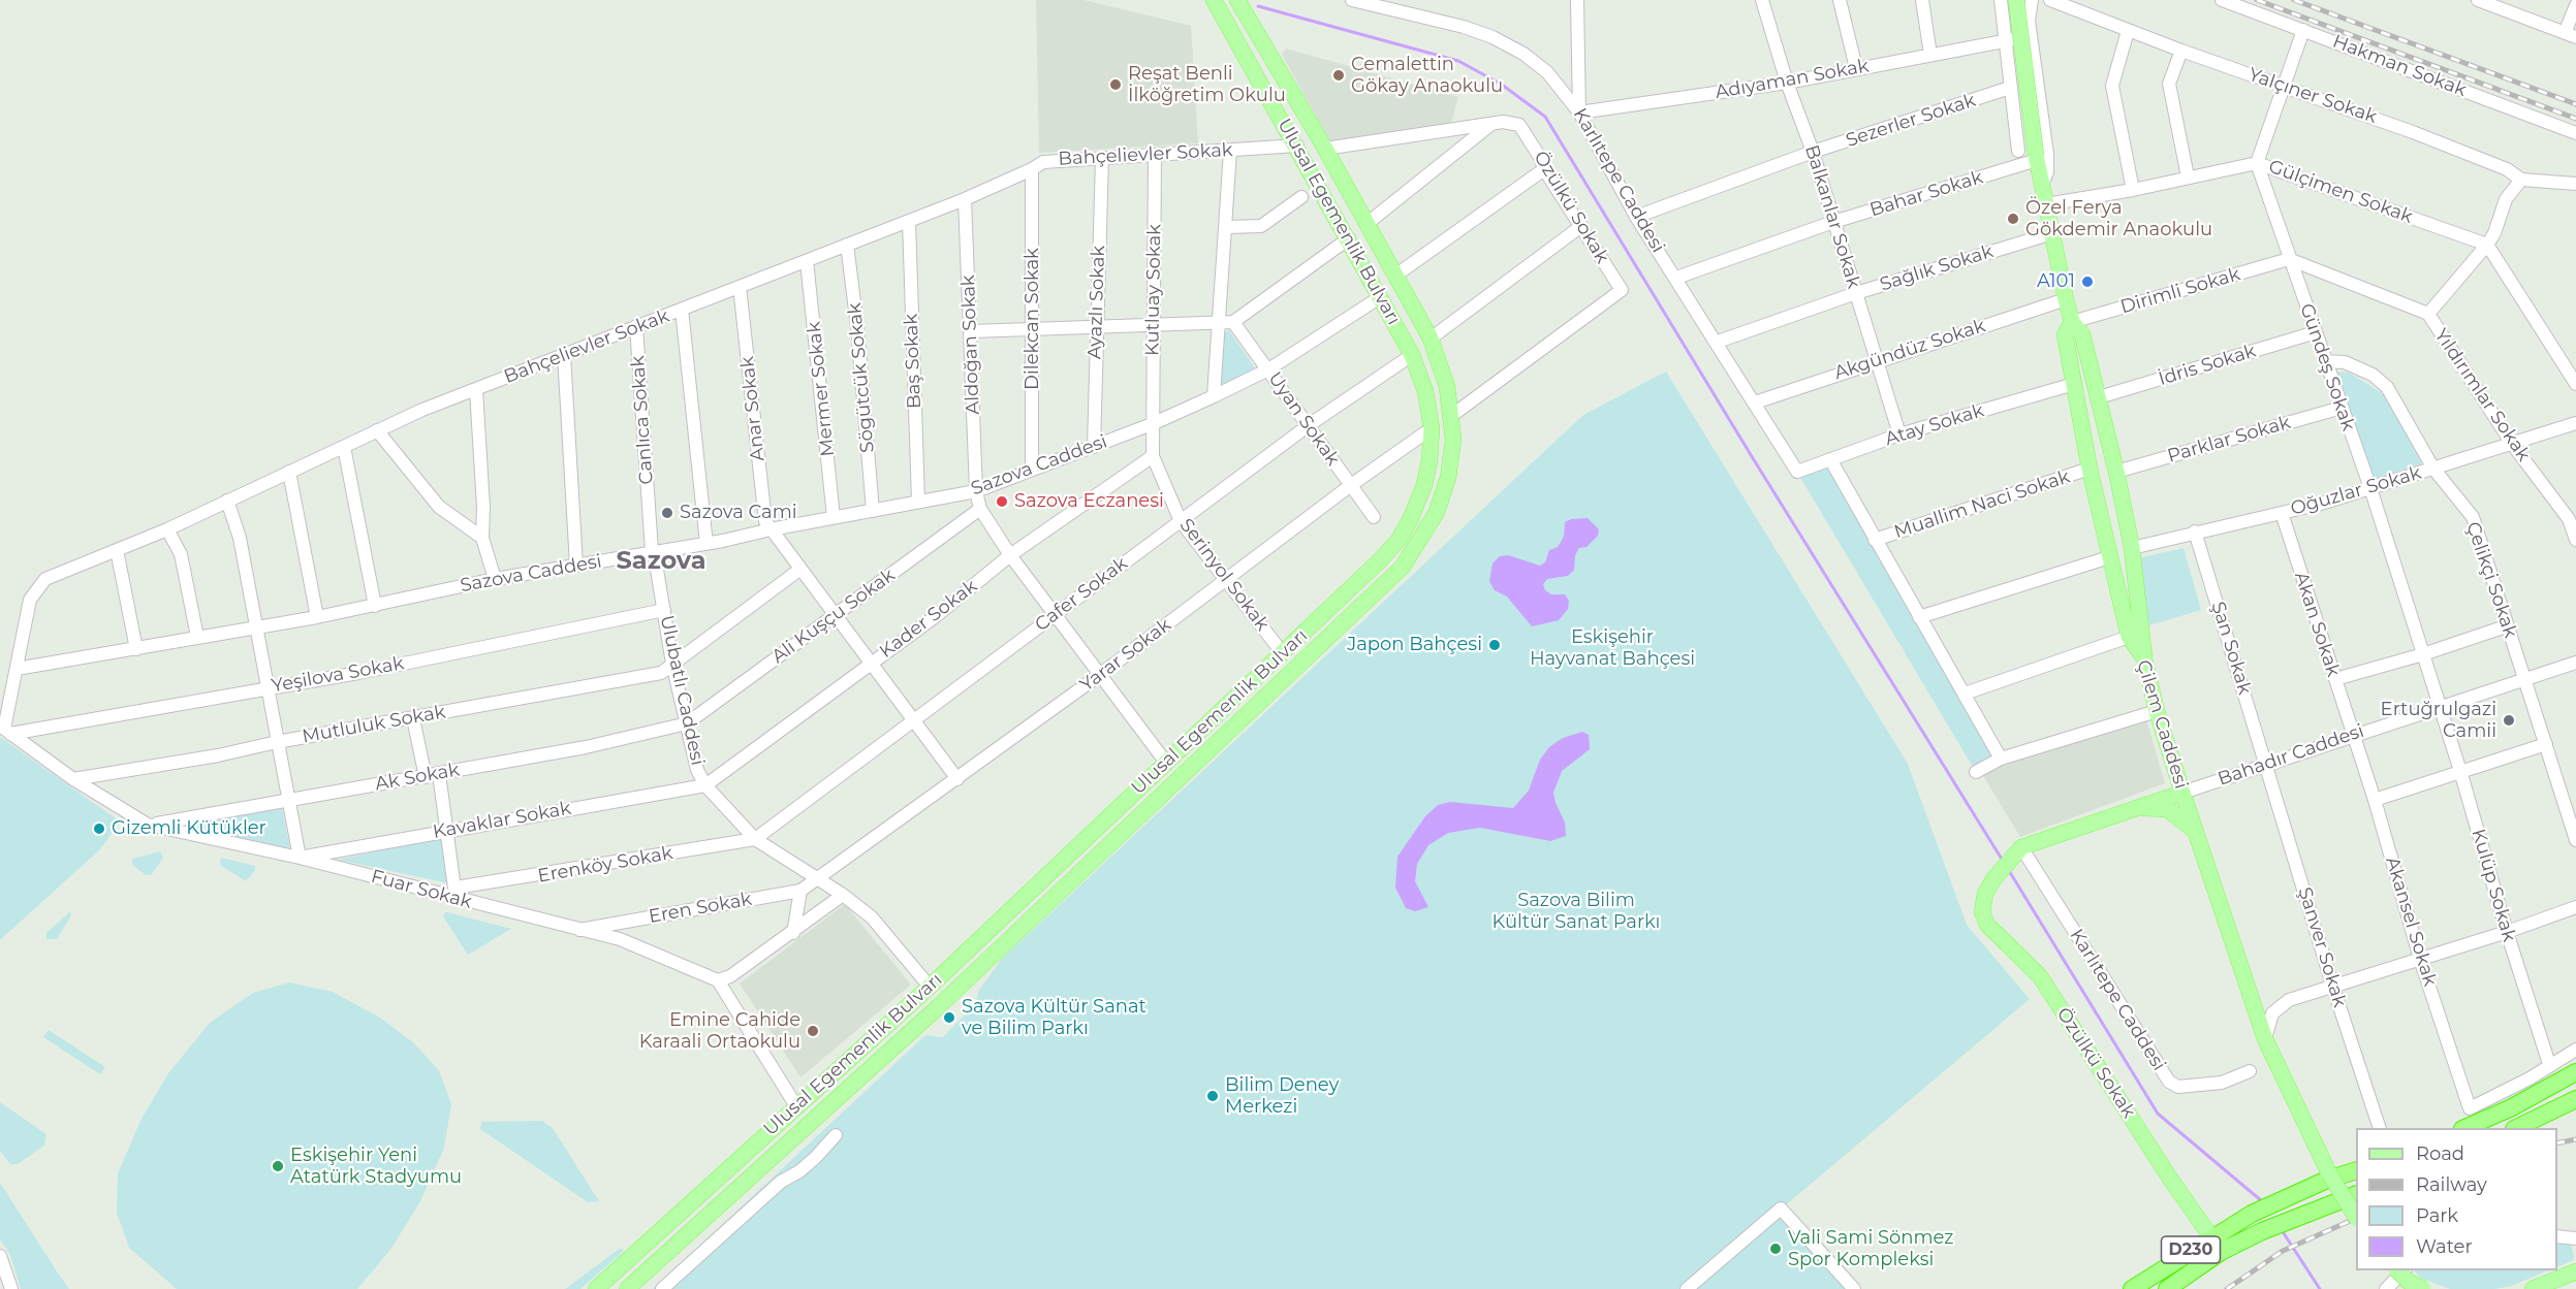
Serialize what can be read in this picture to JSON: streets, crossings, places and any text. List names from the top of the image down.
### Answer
{
  "streets": {
    "highway": ["D230"],
    "main road": ["Özülkü Sokak", "Ulusal Egemenlik Bulvarı", "Çilem Caddesi"],
    "street": [
      "Hakman Sokak",
      "Adıyaman Sokak",
      "Yalçıner Sokak",
      "Sezerler Sokak",
      "Bahçelievler Sokak",
      "Karlıtepe Caddesi",
      "Gülçimen Sokak",
      "Bahar Sokak",
      "Balkanlar Sokak",
      "Sağlık Sokak",
      "Kutluay Sokak",
      "Dirimli Sokak",
      "Ayazlı Sokak",
      "Dilekcan Sokak",
      "Aldoğan Sokak",
      "Akgündüz Sokak",
      "Baş Sokak",
      "İdris Sokak",
      "Gündeş Sokak",
      "Sögütcük Sokak",
      "Mermer Sokak",
      "Yıldırımlar Sokak",
      "Anar Sokak",
      "Uyan Sokak",
      "Canlıca Sokak",
      "Atay Sokak",
      "Parklar Sokak",
      "Sazova Caddesi",
      "Oğuzlar Sokak",
      "Muallim Naci Sokak",
      "Serinyol Sokak",
      "Çelikçi Sokak",
      "Cafer Sokak",
      "Ali Kuşçu Sokak",
      "Kader Sokak",
      "Akan Sokak",
      "Şan Sokak",
      "Yarar Sokak",
      "Yeşilova Sokak",
      "Ulubatlı Caddesi",
      "Mutluluk Sokak",
      "Bahadır Caddesi",
      "Ak Sokak",
      "Kavaklar Sokak",
      "Erenköy Sokak",
      "Kulüp Sokak",
      "Fuar Sokak",
      "Eren Sokak",
      "Akansel Sokak",
      "Şanver Sokak"
    ]
  },
  "crossings": [
    ["Adıyaman Sokak", "Karlıtepe Caddesi"],
    ["Adıyaman Sokak", "Balkanlar Sokak"],
    ["Sezerler Sokak", "Karlıtepe Caddesi"],
    ["Sezerler Sokak", "Balkanlar Sokak"],
    ["Bahçelievler Sokak", "Ulusal Egemenlik Bulvarı"],
    ["Bahçelievler Sokak", "Kutluay Sokak"],
    ["Bahçelievler Sokak", "Ayazlı Sokak"],
    ["Bahçelievler Sokak", "Dilekcan Sokak"],
    ["Bahçelievler Sokak", "Aldoğan Sokak"],
    ["Bahçelievler Sokak", "Baş Sokak"],
    ["Bahçelievler Sokak", "Sögütcük Sokak"],
    ["Bahçelievler Sokak", "Mermer Sokak"],
    ["Bahçelievler Sokak", "Anar Sokak"],
    ["Bahçelievler Sokak", "Canlıca Sokak"],
    ["Bahçelievler Sokak", "Sazova Caddesi"],
    ["Bahçelievler Sokak", "Yeşilova Sokak"],
    ["Bahçelievler Sokak", "Fuar Sokak"],
    ["Karlıtepe Caddesi", "Bahar Sokak"],
    ["Karlıtepe Caddesi", "Özülkü Sokak"],
    ["Karlıtepe Caddesi", "Sağlık Sokak"],
    ["Karlıtepe Caddesi", "Akgündüz Sokak"],
    ["Karlıtepe Caddesi", "Atay Sokak"],
    ["Gülçimen Sokak", "Gündeş Sokak"],
    ["Bahar Sokak", "Balkanlar Sokak"],
    ["Özülkü Sokak", "Ulusal Egemenlik Bulvarı"],
    ["Özülkü Sokak", "D230"],
    ["Balkanlar Sokak", "Sağlık Sokak"],
    ["Balkanlar Sokak", "Akgündüz Sokak"],
    ["Balkanlar Sokak", "Atay Sokak"],
    ["Ulusal Egemenlik Bulvarı", "Aldoğan Sokak"],
    ["Ulusal Egemenlik Bulvarı", "Sazova Caddesi"],
    ["Ulusal Egemenlik Bulvarı", "Serinyol Sokak"],
    ["Ulusal Egemenlik Bulvarı", "Cafer Sokak"],
    ["Ulusal Egemenlik Bulvarı", "Yarar Sokak"],
    ["Ulusal Egemenlik Bulvarı", "Ulubatlı Caddesi"],
    ["Kutluay Sokak", "Sazova Caddesi"],
    ["Kutluay Sokak", "Serinyol Sokak"],
    ["Dirimli Sokak", "Gündeş Sokak"],
    ["Dirimli Sokak", "Yıldırımlar Sokak"],
    ["Dirimli Sokak", "Çilem Caddesi"],
    ["Ayazlı Sokak", "Sazova Caddesi"],
    ["Dilekcan Sokak", "Sazova Caddesi"],
    ["Aldoğan Sokak", "Sazova Caddesi"],
    ["Aldoğan Sokak", "Cafer Sokak"],
    ["Aldoğan Sokak", "Ali Kuşçu Sokak"],
    ["Aldoğan Sokak", "Kader Sokak"],
    ["Aldoğan Sokak", "Yarar Sokak"],
    ["Baş Sokak", "Sazova Caddesi"],
    ["İdris Sokak", "Gündeş Sokak"],
    ["Gündeş Sokak", "Yıldırımlar Sokak"],
    ["Gündeş Sokak", "Parklar Sokak"],
    ["Gündeş Sokak", "Oğuzlar Sokak"],
    ["Gündeş Sokak", "Çelikçi Sokak"],
    ["Gündeş Sokak", "Bahadır Caddesi"],
    ["Gündeş Sokak", "Kulüp Sokak"],
    ["Sögütcük Sokak", "Sazova Caddesi"],
    ["Mermer Sokak", "Sazova Caddesi"],
    ["Yıldırımlar Sokak", "Oğuzlar Sokak"],
    ["Anar Sokak", "Sazova Caddesi"],
    ["Anar Sokak", "Cafer Sokak"],
    ["Anar Sokak", "Ali Kuşçu Sokak"],
    ["Anar Sokak", "Kader Sokak"],
    ["Anar Sokak", "Yarar Sokak"],
    ["Anar Sokak", "Mutluluk Sokak"],
    ["Uyan Sokak", "Sazova Caddesi"],
    ["Uyan Sokak", "Cafer Sokak"],
    ["Uyan Sokak", "Yarar Sokak"],
    ["Canlıca Sokak", "Sazova Caddesi"],
    ["Canlıca Sokak", "Ulubatlı Caddesi"],
    ["Atay Sokak", "Çilem Caddesi"],
    ["Sazova Caddesi", "Serinyol Sokak"],
    ["Sazova Caddesi", "Ulubatlı Caddesi"],
    ["Oğuzlar Sokak", "Çelikçi Sokak"],
    ["Oğuzlar Sokak", "Akan Sokak"],
    ["Oğuzlar Sokak", "Şan Sokak"],
    ["Muallim Naci Sokak", "Çilem Caddesi"],
    ["Serinyol Sokak", "Cafer Sokak"],
    ["Serinyol Sokak", "Kader Sokak"],
    ["Serinyol Sokak", "Yarar Sokak"],
    ["Çelikçi Sokak", "Bahadır Caddesi"],
    ["Cafer Sokak", "Ulubatlı Caddesi"],
    ["Cafer Sokak", "Erenköy Sokak"],
    ["Ali Kuşçu Sokak", "Ulubatlı Caddesi"],
    ["Ali Kuşçu Sokak", "Ak Sokak"],
    ["Kader Sokak", "Ulubatlı Caddesi"],
    ["Kader Sokak", "Kavaklar Sokak"],
    ["Akan Sokak", "Bahadır Caddesi"],
    ["Akan Sokak", "Akansel Sokak"],
    ["Şan Sokak", "Bahadır Caddesi"],
    ["Şan Sokak", "Şanver Sokak"],
    ["Yarar Sokak", "Ulubatlı Caddesi"],
    ["Yarar Sokak", "Eren Sokak"],
    ["Yeşilova Sokak", "Ulubatlı Caddesi"],
    ["Yeşilova Sokak", "Fuar Sokak"],
    ["Ulubatlı Caddesi", "Mutluluk Sokak"],
    ["Ulubatlı Caddesi", "Ak Sokak"],
    ["Ulubatlı Caddesi", "Kavaklar Sokak"],
    ["Ulubatlı Caddesi", "Erenköy Sokak"],
    ["Ulubatlı Caddesi", "Eren Sokak"],
    ["Mutluluk Sokak", "Fuar Sokak"],
    ["Çilem Caddesi", "Bahadır Caddesi"],
    ["Bahadır Caddesi", "Kulüp Sokak"],
    ["Bahadır Caddesi", "Akansel Sokak"],
    ["Bahadır Caddesi", "Şanver Sokak"],
    ["Ak Sokak", "Fuar Sokak"],
    ["Kavaklar Sokak", "Fuar Sokak"],
    ["Erenköy Sokak", "Fuar Sokak"],
    ["Kulüp Sokak", "Akansel Sokak"],
    ["Fuar Sokak", "Eren Sokak"]
  ],
  "districts": ["Sazova"],
  "parks": ["Eskişehir Hayvanat Bahçesi", "Sazova Bilim Kültür Sanat Parkı"],
  "places": [
    "Cemalettin Gökay Anaokulu",
    "Reşat Benli İlköğretim Okulu",
    "Özel Ferya Gökdemir Anaokulu",
    "A101",
    "Sazova Eczanesi",
    "Sazova Cami",
    "Japon Bahçesi",
    "Ertuğrulgazi Camii",
    "Gizemli Kütükler",
    "Sazova Kültür Sanat ve Bilim Parkı",
    "Emine Cahide Karaali Ortaokulu",
    "Bilim Deney Merkezi",
    "Eskişehir Yeni Atatürk Stadyumu",
    "Vali Sami Sönmez Spor Kompleksi"
  ],
  "legend": [
    "Road",
    "Railway",
    "Park",
    "Water"
  ]
}
